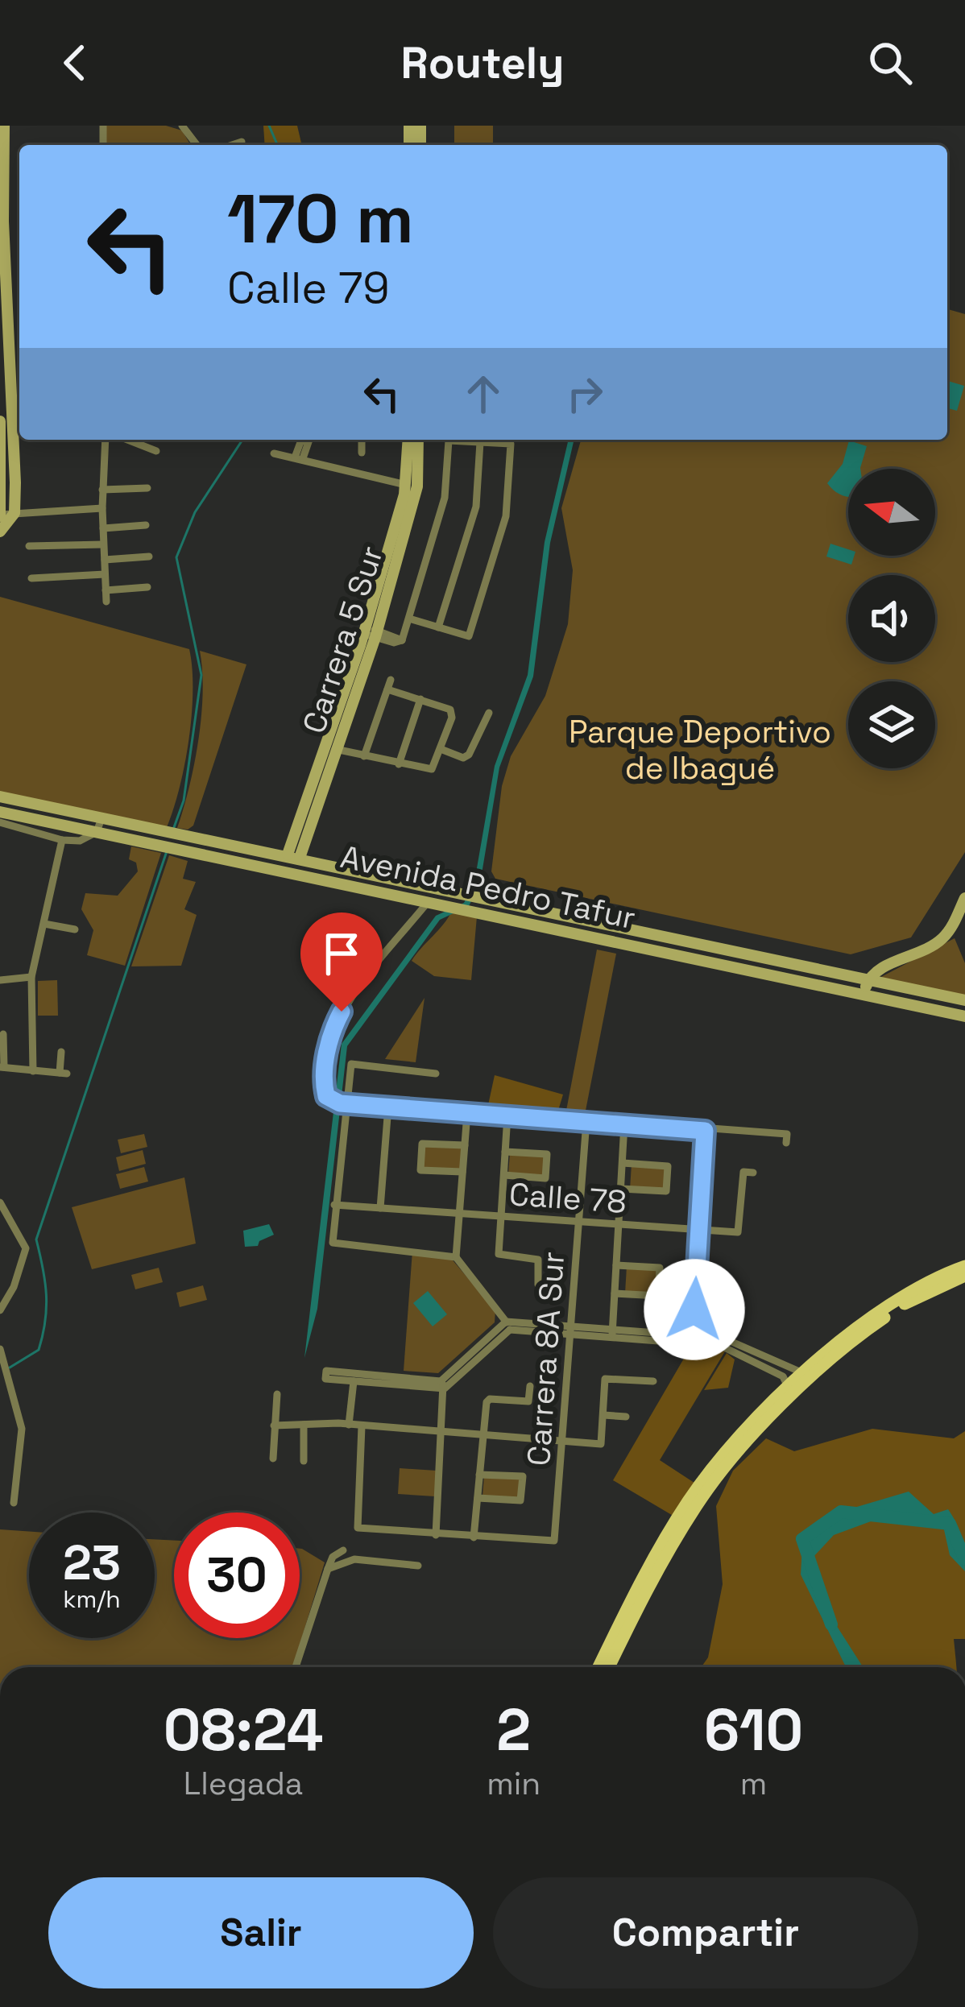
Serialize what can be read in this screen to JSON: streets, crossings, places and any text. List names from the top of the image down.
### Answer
{
  "streets": {
    "main road": ["Carrera 5 Sur", "Avenida Pedro Tafur"],
    "street": ["Calle 78", "Carrera 8A Sur"]
  },
  "crossings": [
    ["Carrera 5 Sur", "Avenida Pedro Tafur"],
    ["Calle 78", "Carrera 8A Sur"]
  ],
  "parks": ["Parque Deportivo de Ibagué"],
  "north": "left",
  "page": {
    "header": "Routely",
    "turn": ["170 m", "Calle 79"],
    "speed": "23 km/h",
    "limit": "30",
    "eta": [
      "08:24",
      "Llegada",
      "2",
      "min",
      "610",
      "m"
    ],
    "buttons": ["Salir", "Compartir"]
  }
}
